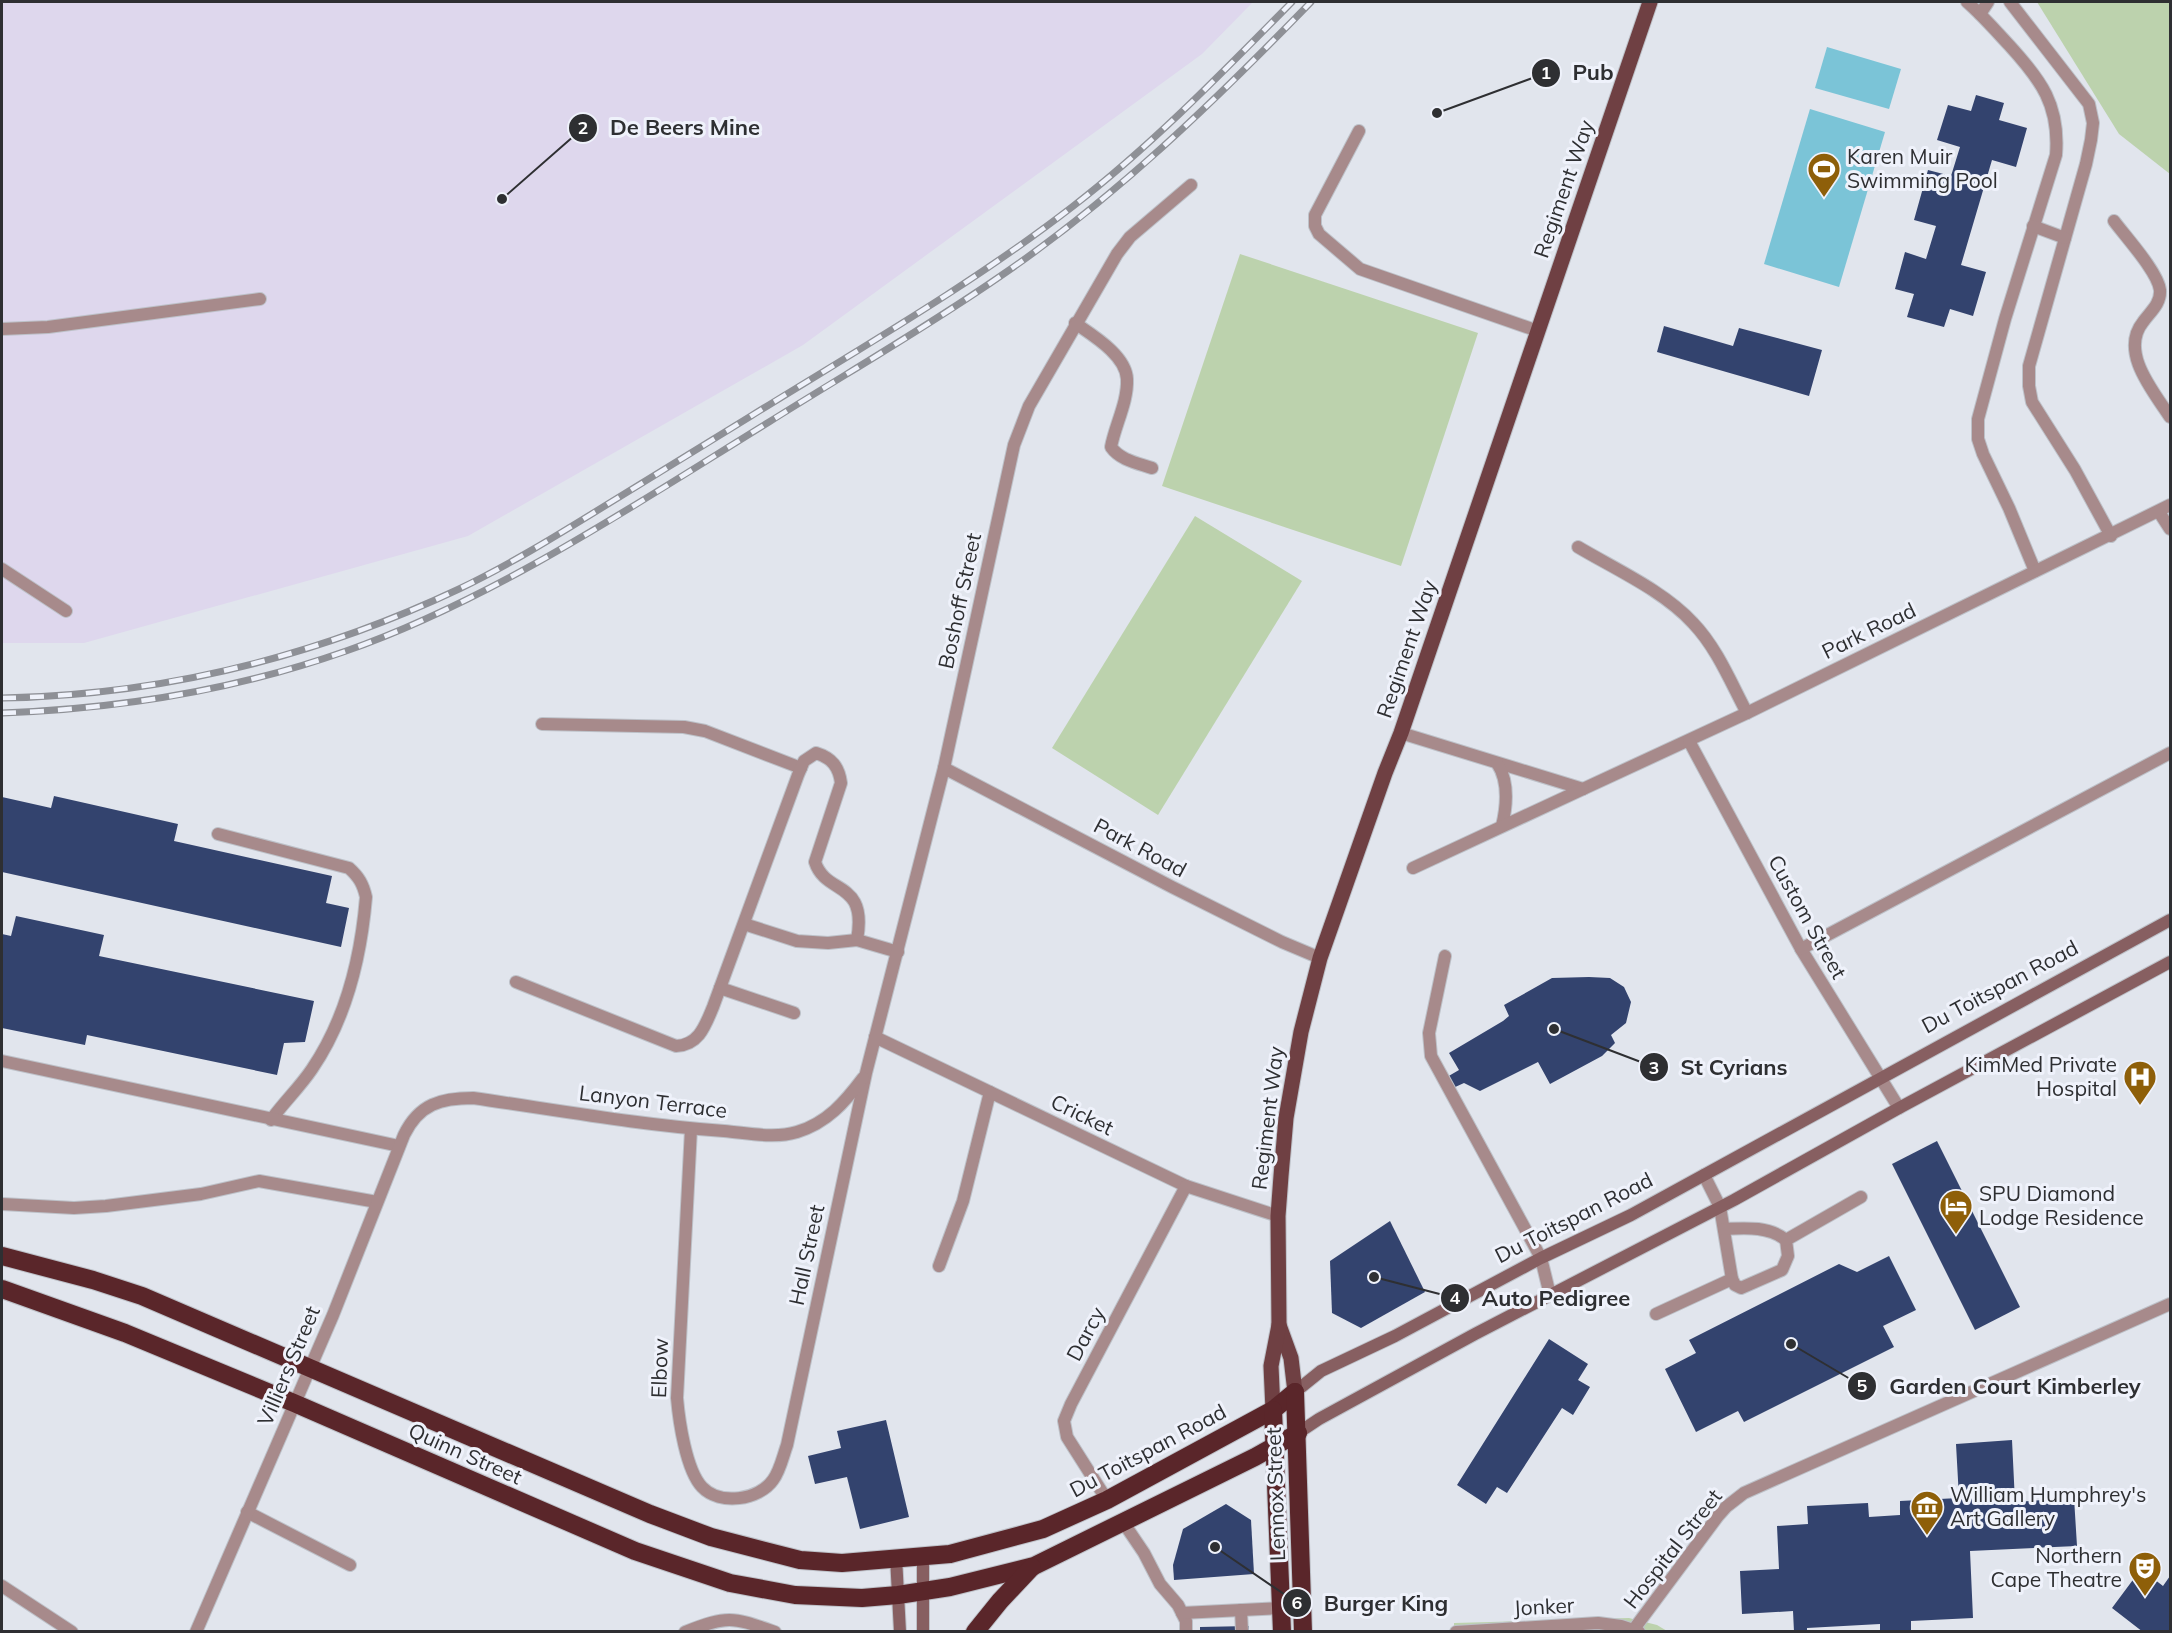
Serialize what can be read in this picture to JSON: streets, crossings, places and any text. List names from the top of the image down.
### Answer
{
  "streets": {
    "highway": ["Du Toitspan Road", "Quinn Street", "Lennox Street"],
    "main road": ["Regiment Way"],
    "street": [
      "Boshoff Street",
      "Park Road",
      "Custom Street",
      "Lanyon Terrace",
      "Cricket",
      "Hall Street",
      "Darcy",
      "Villiers Street",
      "Elbow",
      "Hospital Street",
      "Jonker"
    ]
  },
  "crossings": [
    ["Regiment Way", "Park Road"],
    ["Regiment Way", "Du Toitspan Road"],
    ["Regiment Way", "Cricket"],
    ["Regiment Way", "Lennox Street"],
    ["Boshoff Street", "Park Road"],
    ["Boshoff Street", "Lanyon Terrace"],
    ["Boshoff Street", "Cricket"],
    ["Boshoff Street", "Hall Street"],
    ["Park Road", "Custom Street"],
    ["Custom Street", "Du Toitspan Road"],
    ["Du Toitspan Road", "Darcy"],
    ["Du Toitspan Road", "Quinn Street"],
    ["Du Toitspan Road", "Lennox Street"],
    ["Lanyon Terrace", "Hall Street"],
    ["Lanyon Terrace", "Villiers Street"],
    ["Lanyon Terrace", "Elbow"],
    ["Cricket", "Darcy"],
    ["Hall Street", "Elbow"],
    ["Villiers Street", "Quinn Street"],
    ["Hospital Street", "Jonker"]
  ],
  "places": {
    "other": [
      "Pub",
      "De Beers Mine",
      "St Cyrians",
      "Auto Pedigree",
      "Garden Court Kimberley",
      "Burger King"
    ],
    "sports": ["Karen Muir Swimming Pool"],
    "hospital": ["KimMed Private Hospital"],
    "hotel": ["SPU Diamond Lodge Residence"],
    "museum": ["William Humphrey's Art Gallery"],
    "theatre": ["Northern Cape Theatre"]
  }
}
